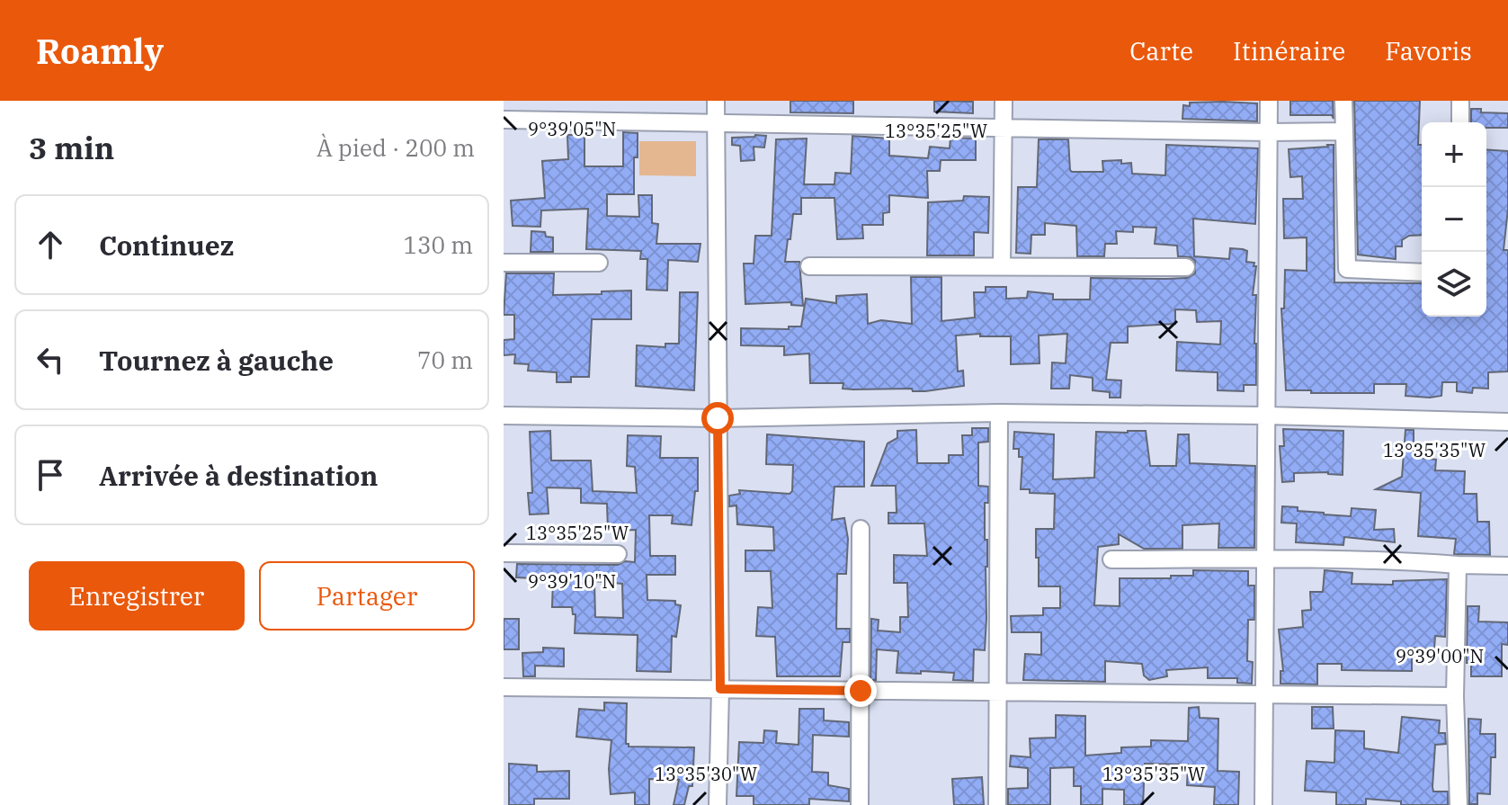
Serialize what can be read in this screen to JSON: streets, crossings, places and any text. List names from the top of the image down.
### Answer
{
  "page": {
    "header": "Roamly",
    "nav": ["Carte", "Itinéraire", "Favoris"],
    "heading": ["3 min", "À pied · 200 m"],
    "map_buttons": ["+", "−"],
    "list": [
      ["Continuez", "130 m"],
      ["Tournez à gauche", "70 m"],
      "Arrivée à destination"
    ],
    "buttons": ["Enregistrer", "Partager"]
  },
  "coordinates": [
    "9°39'05\"N",
    "13°35'25\"W",
    "13°35'35\"W",
    "9°39'10\"N",
    "9°39'00\"N",
    "13°35'30\"W"
  ]
}
